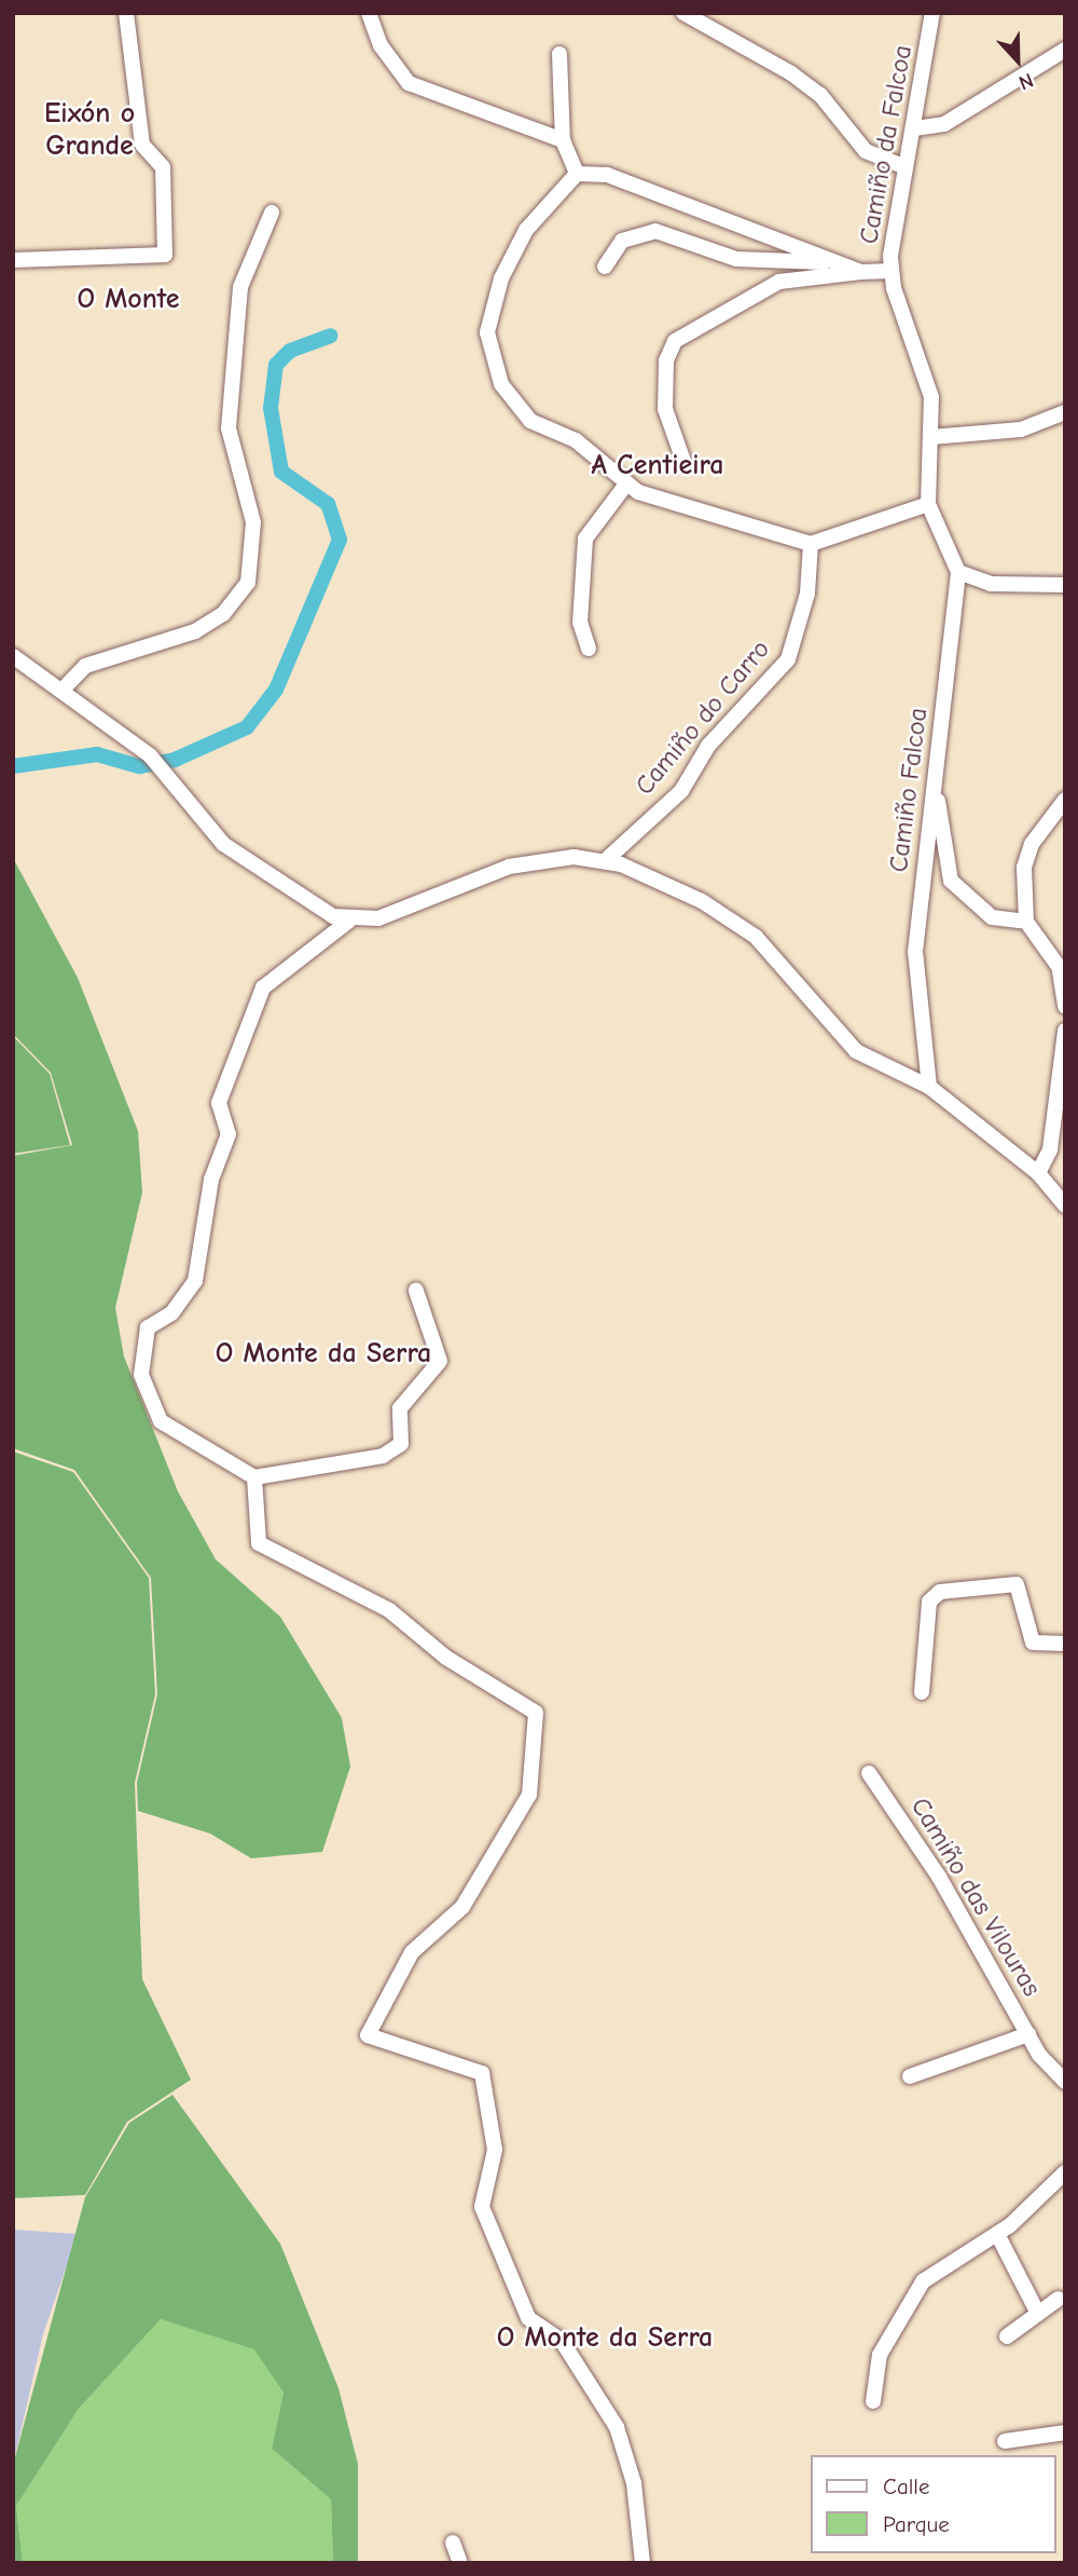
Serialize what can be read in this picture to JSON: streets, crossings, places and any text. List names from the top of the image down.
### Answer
{
  "streets": {
    "street": [
      "Camiño da Falcoa",
      "Camiño do Carro",
      "Camiño Falcoa",
      "Camiño das Vilouras"
    ]
  },
  "crossings": [
    ["Camiño da Falcoa", "Camiño Falcoa"]
  ],
  "districts": [
    "Eixón o Grande",
    "O Monte",
    "A Centieira",
    "O Monte da Serra",
    "O Monte da Serra"
  ],
  "legend": ["Calle", "Parque"],
  "north": "bottom"
}
